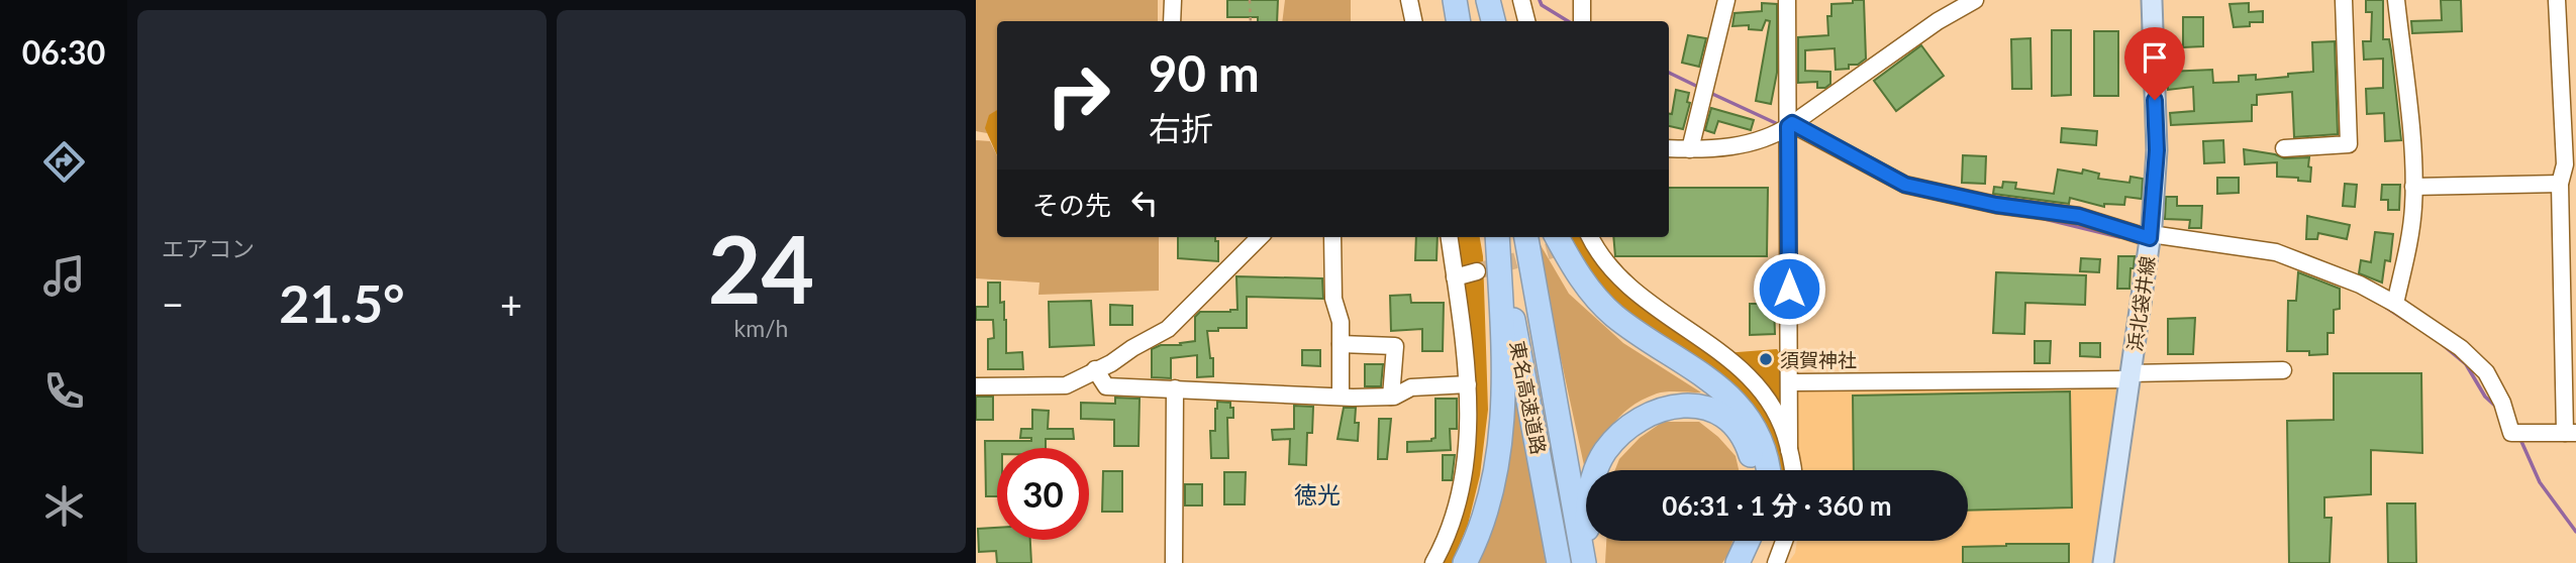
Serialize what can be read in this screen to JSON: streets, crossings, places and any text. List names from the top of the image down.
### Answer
{
  "streets": {
    "highway": ["東名高速道路"],
    "main road": ["浜北袋井線"]
  },
  "districts": ["徳光"],
  "places": ["須賀神社"],
  "page": {
    "tabs": "06:30",
    "tile": [
      "エアコン",
      ["24", "km/h"]
    ],
    "turn": ["90 m", "右折"],
    "then": "その先",
    "heat": ["−", "21.5°", "+"],
    "limit": "30",
    "trip": "06:31 · 1 分 · 360 m"
  }
}
